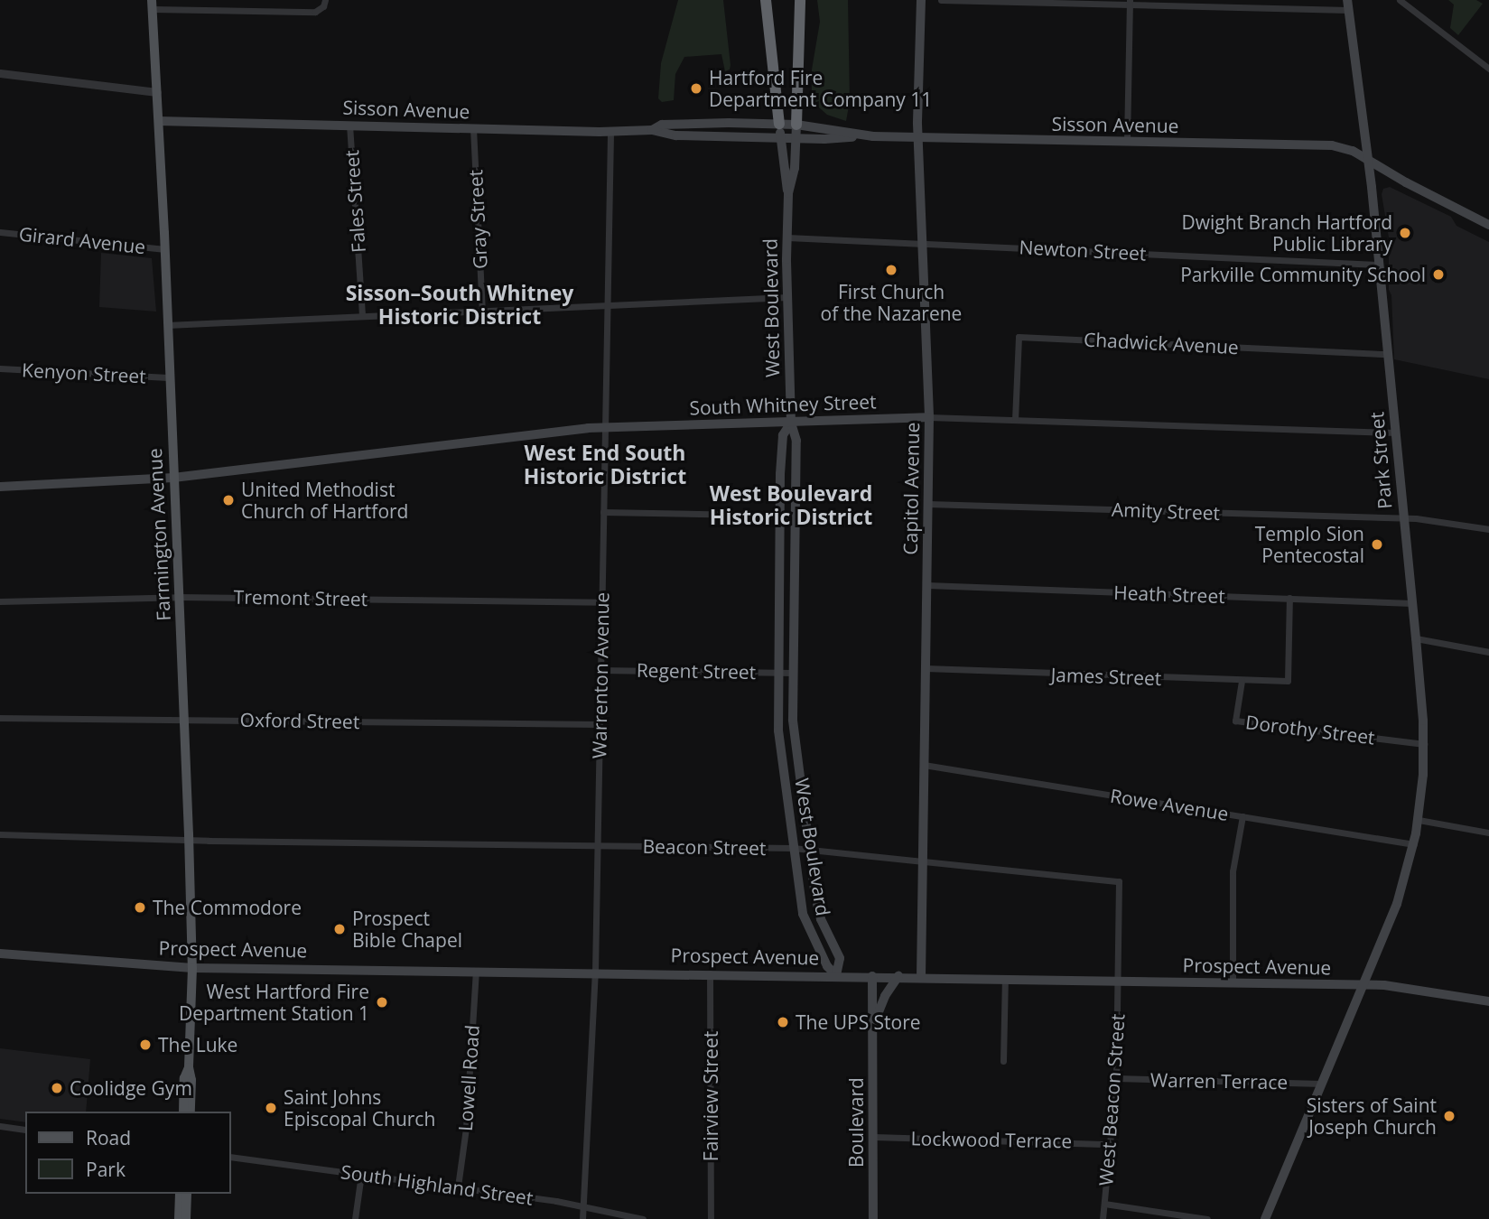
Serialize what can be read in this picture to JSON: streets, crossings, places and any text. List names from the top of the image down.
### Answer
{
  "streets": {
    "main road": [
      "Sisson Avenue",
      "West Boulevard",
      "South Whitney Street",
      "Park Street",
      "Capitol Avenue",
      "Farmington Avenue",
      "Prospect Avenue",
      "Boulevard"
    ],
    "street": [
      "Fales Street",
      "Gray Street",
      "Girard Avenue",
      "Newton Street",
      "Chadwick Avenue",
      "Kenyon Street",
      "Amity Street",
      "Heath Street",
      "Tremont Street",
      "Regent Street",
      "Warrenton Avenue",
      "James Street",
      "Oxford Street",
      "Dorothy Street",
      "Rowe Avenue",
      "Beacon Street",
      "Lowell Road",
      "Warren Terrace",
      "Fairview Street",
      "West Beacon Street",
      "Lockwood Terrace",
      "South Highland Street"
    ]
  },
  "crossings": [
    ["Sisson Avenue", "Fales Street"],
    ["Sisson Avenue", "Gray Street"],
    ["Sisson Avenue", "West Boulevard"],
    ["Sisson Avenue", "Park Street"],
    ["Sisson Avenue", "Capitol Avenue"],
    ["Sisson Avenue", "Farmington Avenue"],
    ["Sisson Avenue", "Warrenton Avenue"],
    ["Girard Avenue", "Farmington Avenue"],
    ["Newton Street", "West Boulevard"],
    ["Newton Street", "Park Street"],
    ["Newton Street", "Capitol Avenue"],
    ["West Boulevard", "South Whitney Street"],
    ["West Boulevard", "Regent Street"],
    ["West Boulevard", "Beacon Street"],
    ["West Boulevard", "Prospect Avenue"],
    ["Chadwick Avenue", "South Whitney Street"],
    ["Chadwick Avenue", "Park Street"],
    ["Kenyon Street", "Farmington Avenue"],
    ["South Whitney Street", "Park Street"],
    ["South Whitney Street", "Capitol Avenue"],
    ["South Whitney Street", "Farmington Avenue"],
    ["South Whitney Street", "Warrenton Avenue"],
    ["Park Street", "Amity Street"],
    ["Park Street", "Heath Street"],
    ["Park Street", "Dorothy Street"],
    ["Park Street", "Rowe Avenue"],
    ["Park Street", "Prospect Avenue"],
    ["Park Street", "Warren Terrace"],
    ["Capitol Avenue", "Amity Street"],
    ["Capitol Avenue", "Heath Street"],
    ["Capitol Avenue", "James Street"],
    ["Capitol Avenue", "Rowe Avenue"],
    ["Capitol Avenue", "Beacon Street"],
    ["Capitol Avenue", "Prospect Avenue"],
    ["Farmington Avenue", "Tremont Street"],
    ["Farmington Avenue", "Oxford Street"],
    ["Farmington Avenue", "Beacon Street"],
    ["Farmington Avenue", "Prospect Avenue"],
    ["Heath Street", "James Street"],
    ["Tremont Street", "Warrenton Avenue"],
    ["Regent Street", "Warrenton Avenue"],
    ["Warrenton Avenue", "Oxford Street"],
    ["Warrenton Avenue", "Beacon Street"],
    ["Warrenton Avenue", "Prospect Avenue"],
    ["Warrenton Avenue", "South Highland Street"],
    ["James Street", "Dorothy Street"],
    ["Beacon Street", "Prospect Avenue"],
    ["Beacon Street", "West Beacon Street"],
    ["Prospect Avenue", "Lowell Road"],
    ["Prospect Avenue", "Fairview Street"],
    ["Prospect Avenue", "West Beacon Street"],
    ["Prospect Avenue", "Boulevard"],
    ["Lowell Road", "South Highland Street"],
    ["Warren Terrace", "West Beacon Street"],
    ["West Beacon Street", "Lockwood Terrace"],
    ["Boulevard", "Lockwood Terrace"]
  ],
  "districts": ["Sisson–South Whitney Historic District", "West End South Historic District", "West Boulevard Historic District"],
  "places": [
    "Hartford Fire Department Company 11",
    "Dwight Branch Hartford Public Library",
    "First Church of the Nazarene",
    "Parkville Community School",
    "United Methodist Church of Hartford",
    "Templo Sion Pentecostal",
    "The Commodore",
    "Prospect Bible Chapel",
    "West Hartford Fire Department Station 1",
    "The UPS Store",
    "The Luke",
    "Coolidge Gym",
    "Saint Johns Episcopal Church",
    "Sisters of Saint Joseph Church"
  ],
  "legend": ["Road", "Park"]
}
